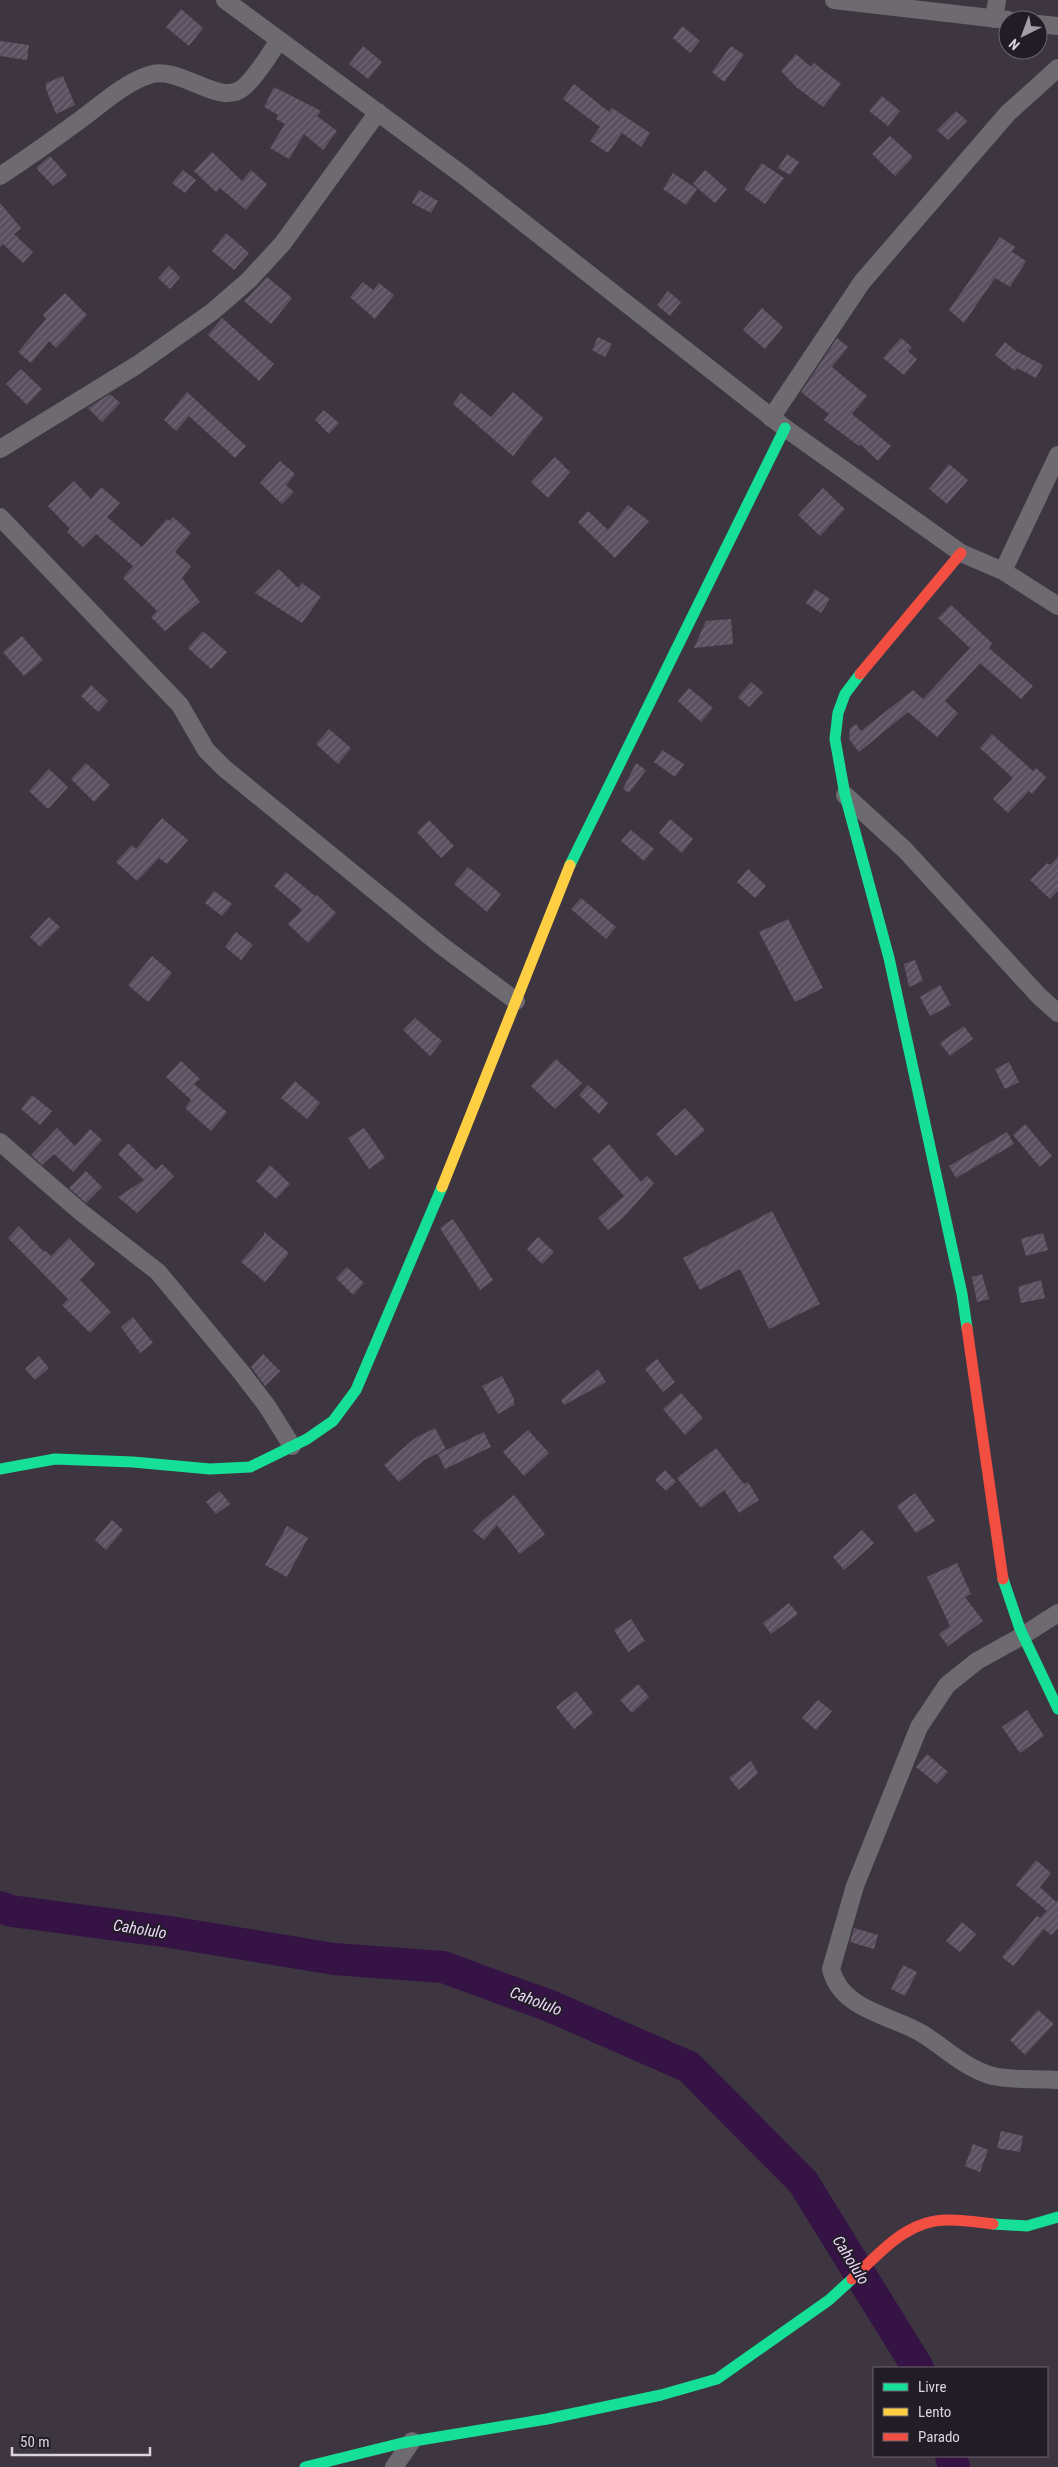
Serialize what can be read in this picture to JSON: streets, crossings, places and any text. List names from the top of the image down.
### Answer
{
  "water": ["Caholulo"],
  "legend": ["Livre", "Lento", "Parado"],
  "scale_bar": "50 m",
  "north": "bottom left"
}
